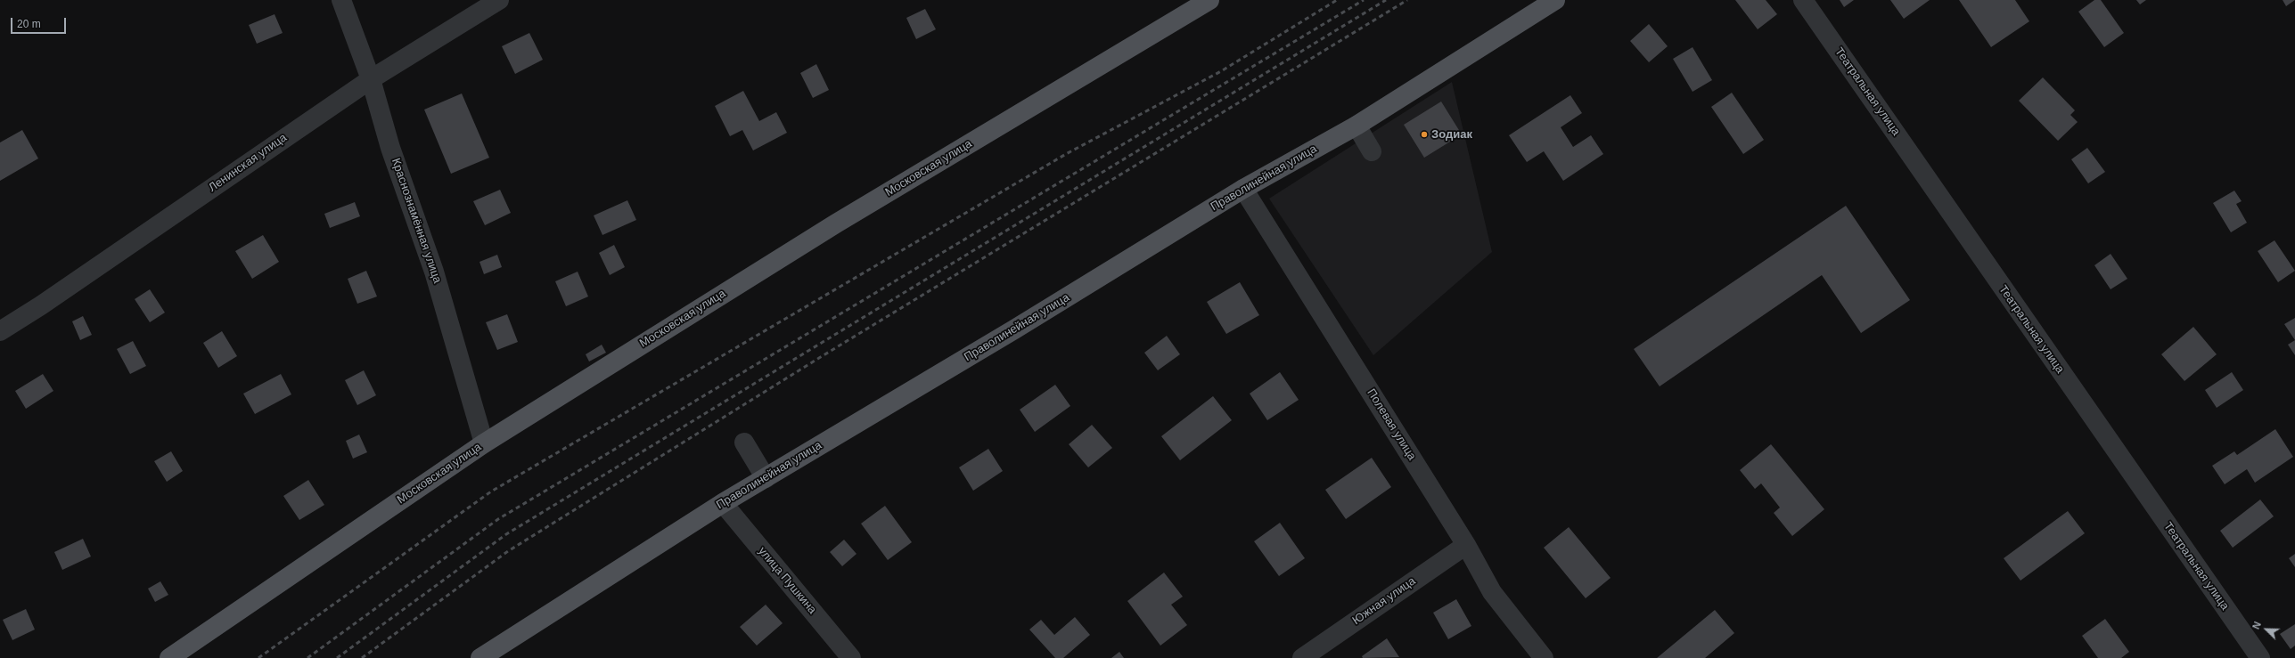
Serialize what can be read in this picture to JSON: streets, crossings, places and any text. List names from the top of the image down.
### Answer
{
  "streets": {
    "main road": ["Московская улица", "Праволинейная улица"],
    "street": [
      "Театральная улица",
      "Ленинская улица",
      "Краснознамённая улица",
      "Полевая улица",
      "улица Пушкина",
      "Южная улица"
    ]
  },
  "crossings": [
    ["Ленинская улица", "Краснознамённая улица"],
    ["Московская улица", "Краснознамённая улица"],
    ["Праволинейная улица", "Полевая улица"],
    ["Праволинейная улица", "улица Пушкина"],
    ["Полевая улица", "Южная улица"]
  ],
  "places": ["Зодиак"],
  "scale_bar": "20 m",
  "north": "top left"
}
